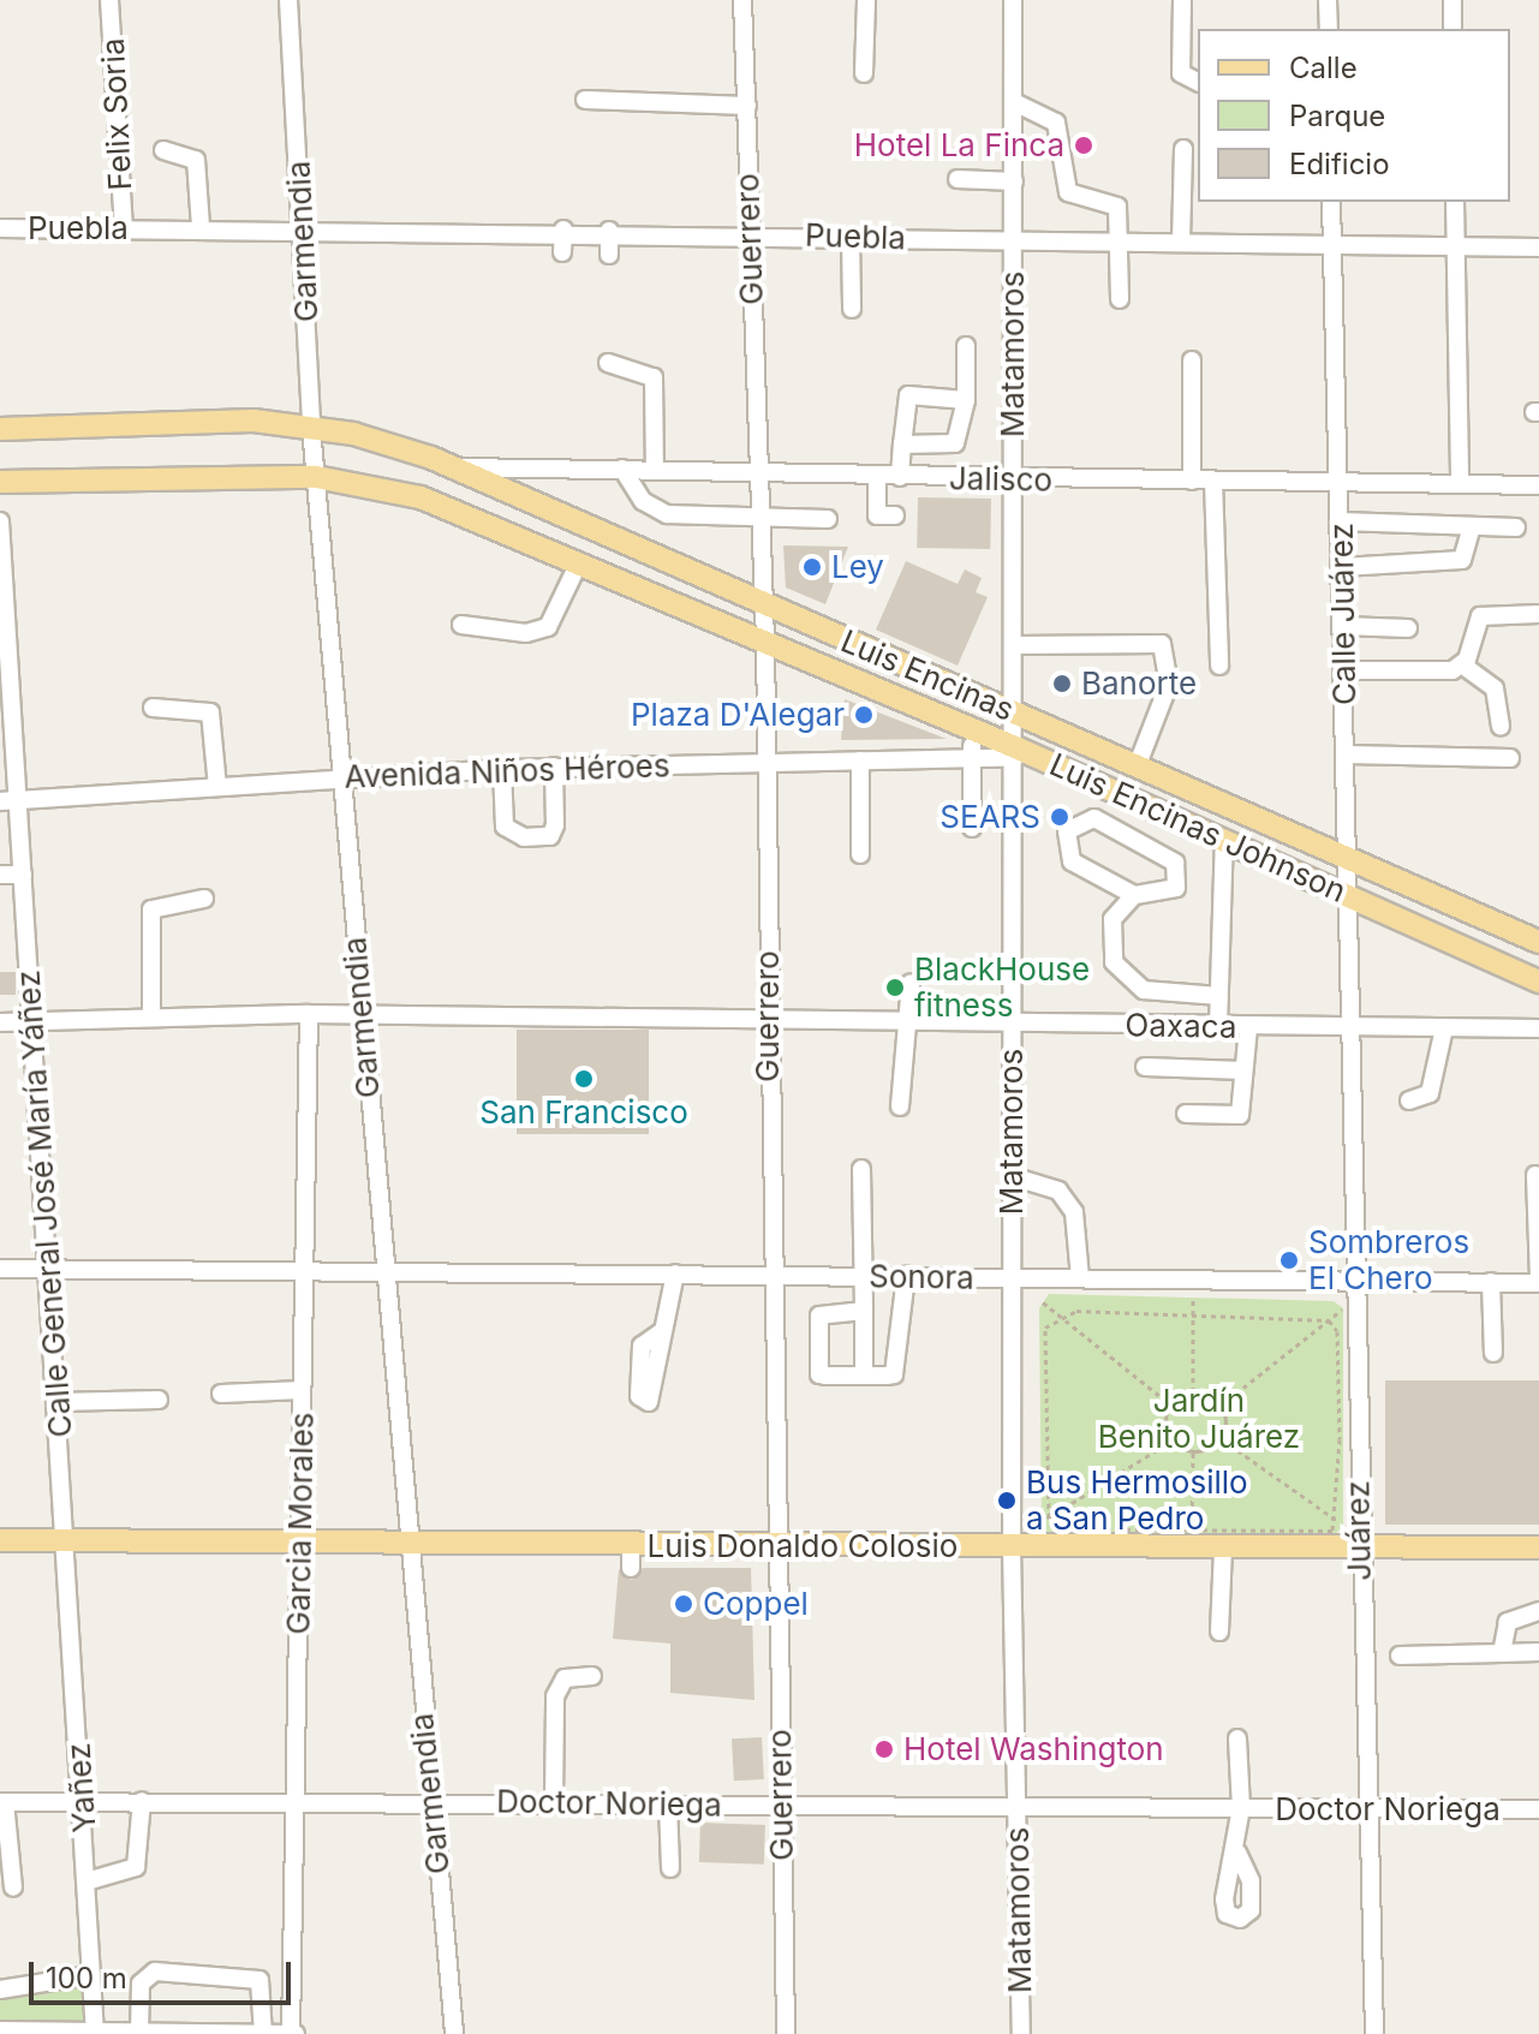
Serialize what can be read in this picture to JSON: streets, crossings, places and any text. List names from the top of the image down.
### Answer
{
  "streets": {
    "main road": ["Luis Encinas", "Luis Encinas Johnson", "Luis Donaldo Colosio"],
    "street": [
      "Felix Soria",
      "Puebla",
      "Guerrero",
      "Garmendia",
      "Matamoros",
      "Jalisco",
      "Calle Juárez",
      "Avenida Niños Héroes",
      "Oaxaca",
      "Calle General José María Yáñez",
      "Sonora",
      "Garcia Morales",
      "Juárez",
      "Yañez",
      "Doctor Noriega"
    ]
  },
  "crossings": [
    ["Felix Soria", "Puebla"],
    ["Puebla", "Guerrero"],
    ["Puebla", "Garmendia"],
    ["Puebla", "Matamoros"],
    ["Puebla", "Calle Juárez"],
    ["Guerrero", "Jalisco"],
    ["Guerrero", "Luis Encinas"],
    ["Guerrero", "Avenida Niños Héroes"],
    ["Guerrero", "Luis Encinas Johnson"],
    ["Guerrero", "Oaxaca"],
    ["Guerrero", "Sonora"],
    ["Guerrero", "Luis Donaldo Colosio"],
    ["Guerrero", "Doctor Noriega"],
    ["Garmendia", "Luis Encinas"],
    ["Garmendia", "Avenida Niños Héroes"],
    ["Garmendia", "Luis Encinas Johnson"],
    ["Garmendia", "Oaxaca"],
    ["Garmendia", "Sonora"],
    ["Garmendia", "Luis Donaldo Colosio"],
    ["Garmendia", "Doctor Noriega"],
    ["Matamoros", "Jalisco"],
    ["Matamoros", "Luis Encinas"],
    ["Matamoros", "Avenida Niños Héroes"],
    ["Matamoros", "Luis Encinas Johnson"],
    ["Matamoros", "Oaxaca"],
    ["Matamoros", "Sonora"],
    ["Matamoros", "Luis Donaldo Colosio"],
    ["Matamoros", "Doctor Noriega"],
    ["Jalisco", "Calle Juárez"],
    ["Jalisco", "Luis Encinas"],
    ["Calle Juárez", "Luis Encinas"],
    ["Calle Juárez", "Luis Encinas Johnson"],
    ["Calle Juárez", "Oaxaca"],
    ["Calle Juárez", "Juárez"],
    ["Avenida Niños Héroes", "Luis Encinas Johnson"],
    ["Avenida Niños Héroes", "Calle General José María Yáñez"],
    ["Oaxaca", "Calle General José María Yáñez"],
    ["Oaxaca", "Garcia Morales"],
    ["Oaxaca", "Juárez"],
    ["Calle General José María Yáñez", "Sonora"],
    ["Calle General José María Yáñez", "Luis Donaldo Colosio"],
    ["Calle General José María Yáñez", "Yañez"],
    ["Sonora", "Garcia Morales"],
    ["Sonora", "Juárez"],
    ["Garcia Morales", "Luis Donaldo Colosio"],
    ["Garcia Morales", "Doctor Noriega"],
    ["Juárez", "Luis Donaldo Colosio"],
    ["Juárez", "Doctor Noriega"],
    ["Luis Donaldo Colosio", "Yañez"],
    ["Yañez", "Doctor Noriega"]
  ],
  "parks": ["Jardín Benito Juárez"],
  "places": [
    "Hotel La Finca",
    "Ley",
    "Banorte",
    "Plaza D'Alegar",
    "SEARS",
    "BlackHouse fitness",
    "San Francisco",
    "Sombreros El Chero",
    "Bus Hermosillo a San Pedro",
    "Coppel",
    "Hotel Washington"
  ],
  "legend": ["Calle", "Parque", "Edificio"],
  "scale_bar": "100 m"
}
